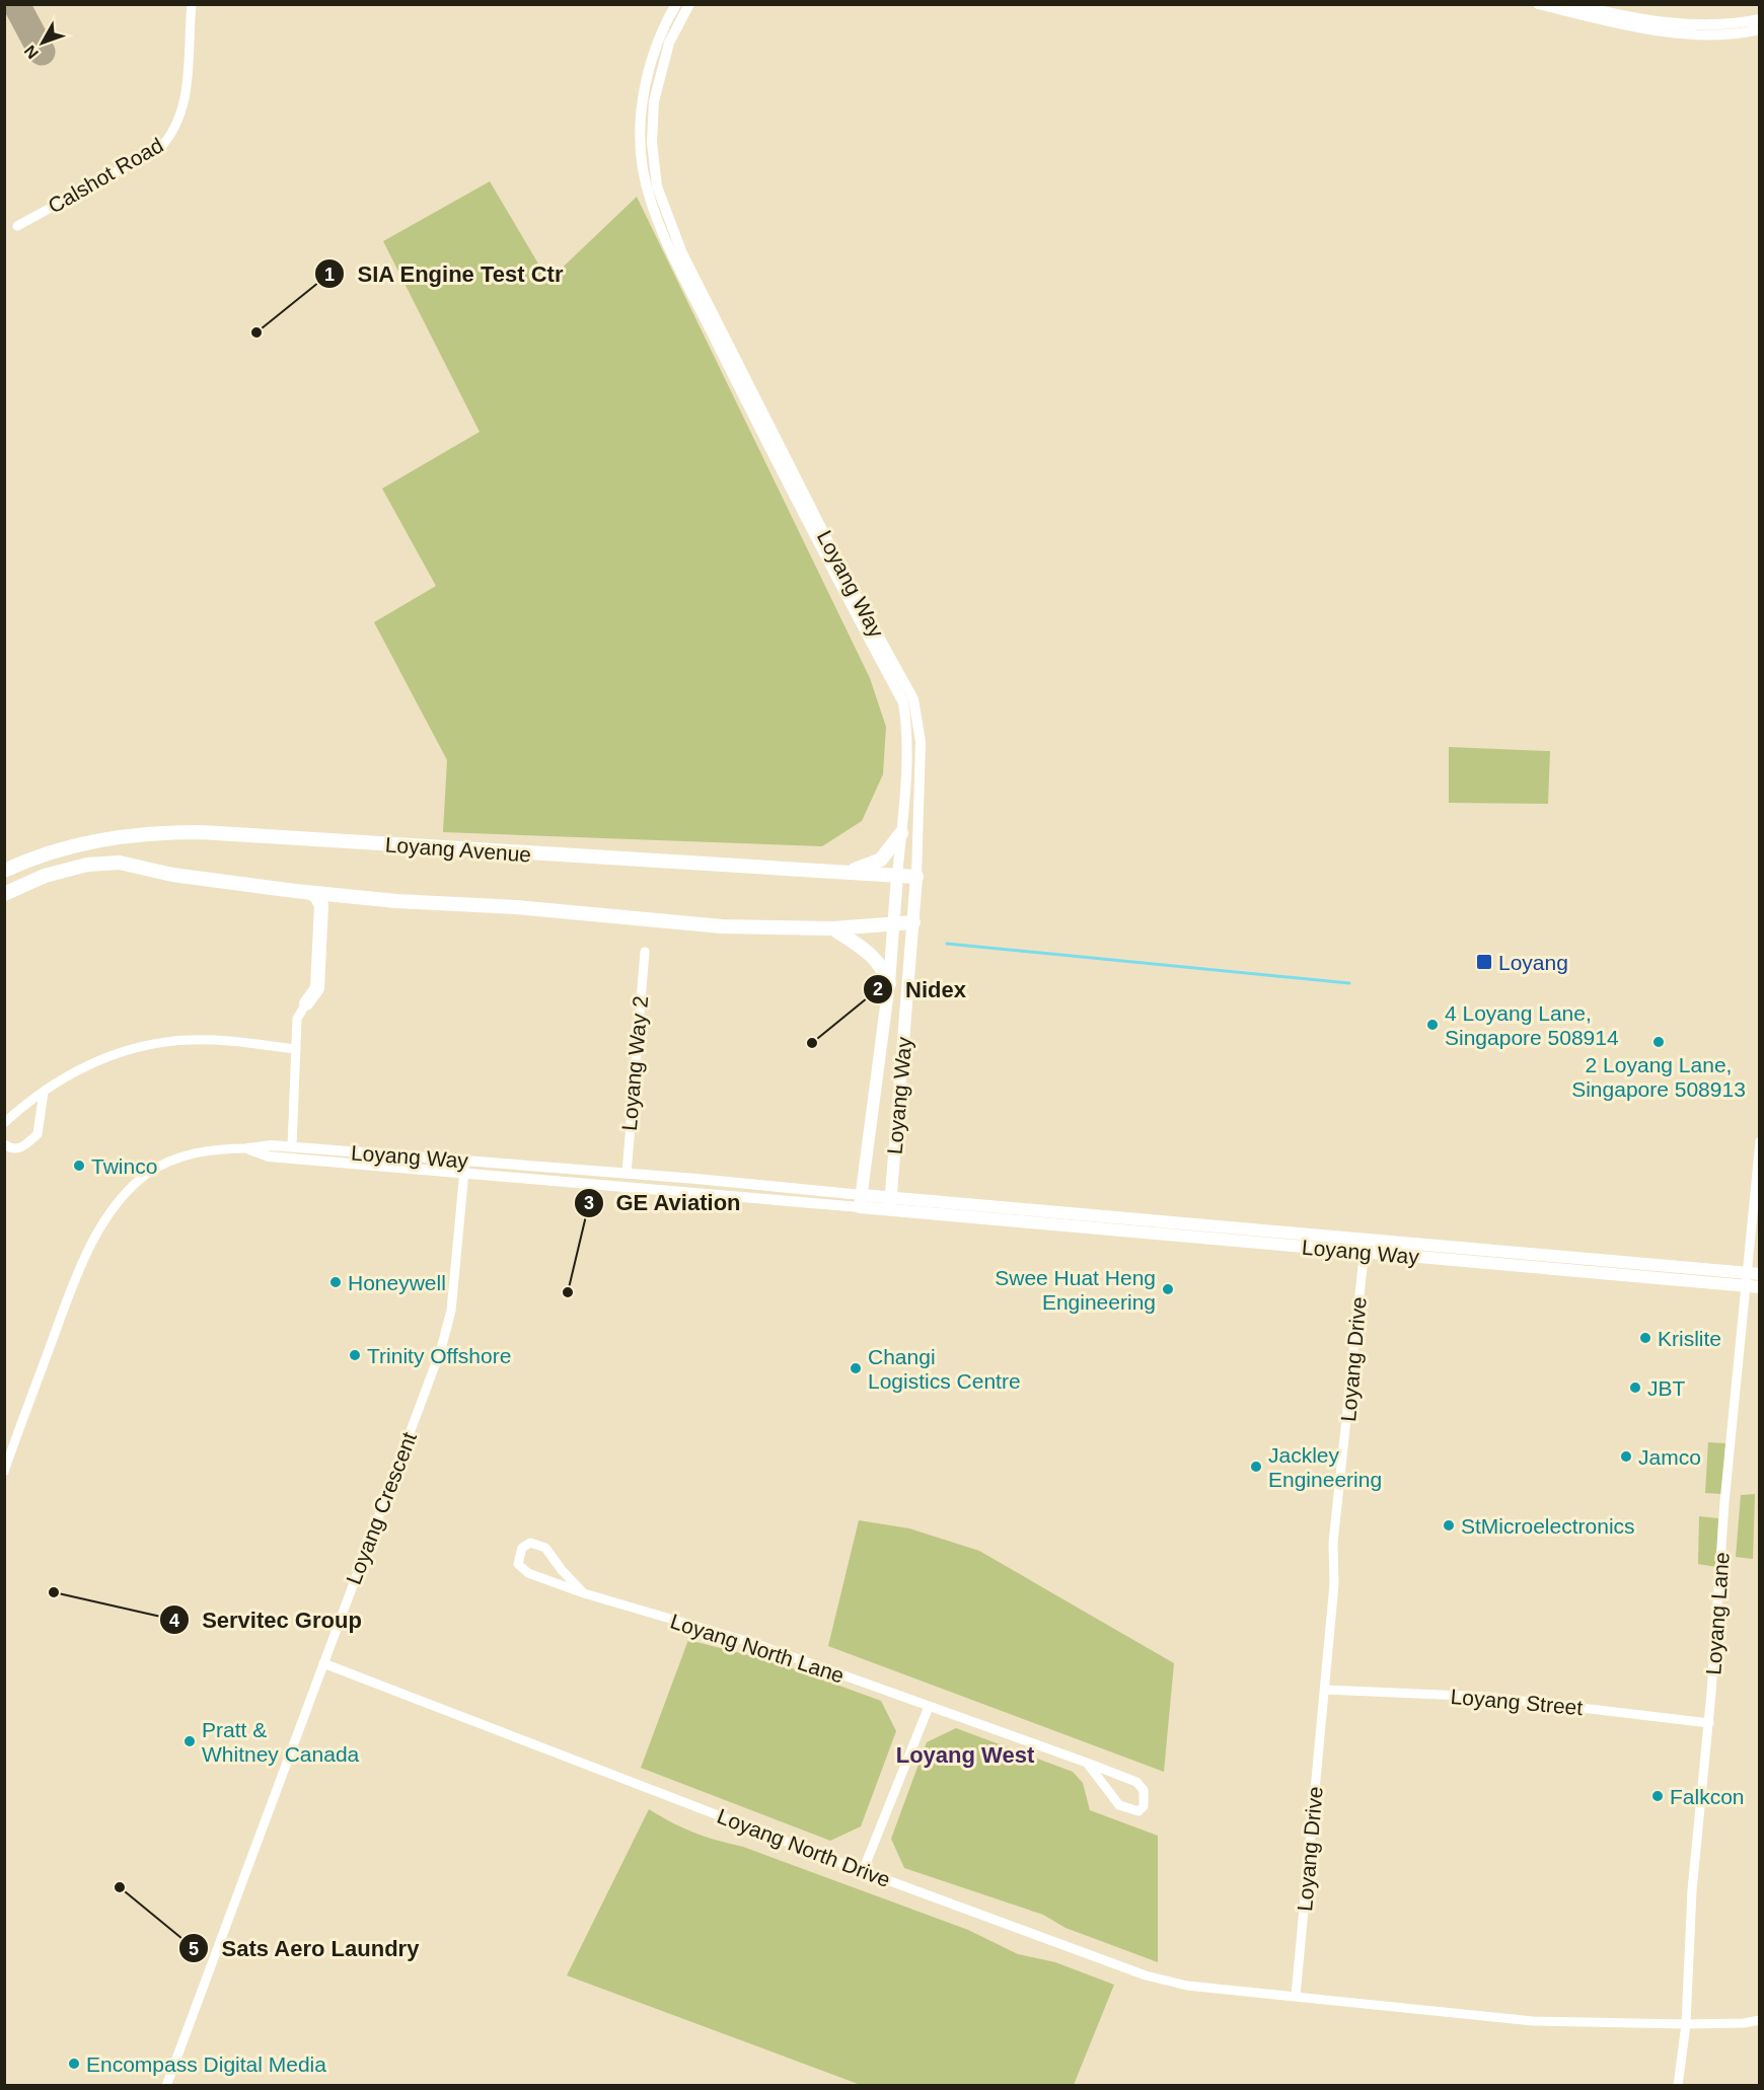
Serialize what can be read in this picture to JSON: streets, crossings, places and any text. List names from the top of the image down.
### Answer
{
  "streets": {
    "main road": ["Loyang Way", "Loyang Avenue"],
    "street": [
      "Calshot Road",
      "Loyang Way 2",
      "Loyang Drive",
      "Loyang Crescent",
      "Loyang Lane",
      "Loyang North Lane",
      "Loyang Street",
      "Loyang North Drive"
    ]
  },
  "crossings": [
    ["Loyang Way", "Loyang Avenue"],
    ["Loyang Way", "Loyang Way 2"],
    ["Loyang Way", "Loyang Drive"],
    ["Loyang Way", "Loyang Crescent"],
    ["Loyang Way", "Loyang Lane"],
    ["Loyang Drive", "Loyang Street"],
    ["Loyang Drive", "Loyang North Drive"],
    ["Loyang Crescent", "Loyang North Drive"],
    ["Loyang Lane", "Loyang Street"]
  ],
  "districts": ["Loyang West"],
  "places": {
    "other": [
      "SIA Engine Test Ctr",
      "4 Loyang Lane, Singapore 508914",
      "2 Loyang Lane, Singapore 508913",
      "Nidex",
      "Twinco",
      "Honeywell",
      "Swee Huat Heng Engineering",
      "GE Aviation",
      "Krislite",
      "Trinity Offshore",
      "Changi Logistics Centre",
      "JBT",
      "Jamco",
      "Jackley Engineering",
      "StMicroelectronics",
      "Servitec Group",
      "Pratt & Whitney Canada",
      "Falkcon",
      "Sats Aero Laundry",
      "Encompass Digital Media"
    ],
    "transit": ["Loyang"]
  },
  "north": "bottom left"
}
